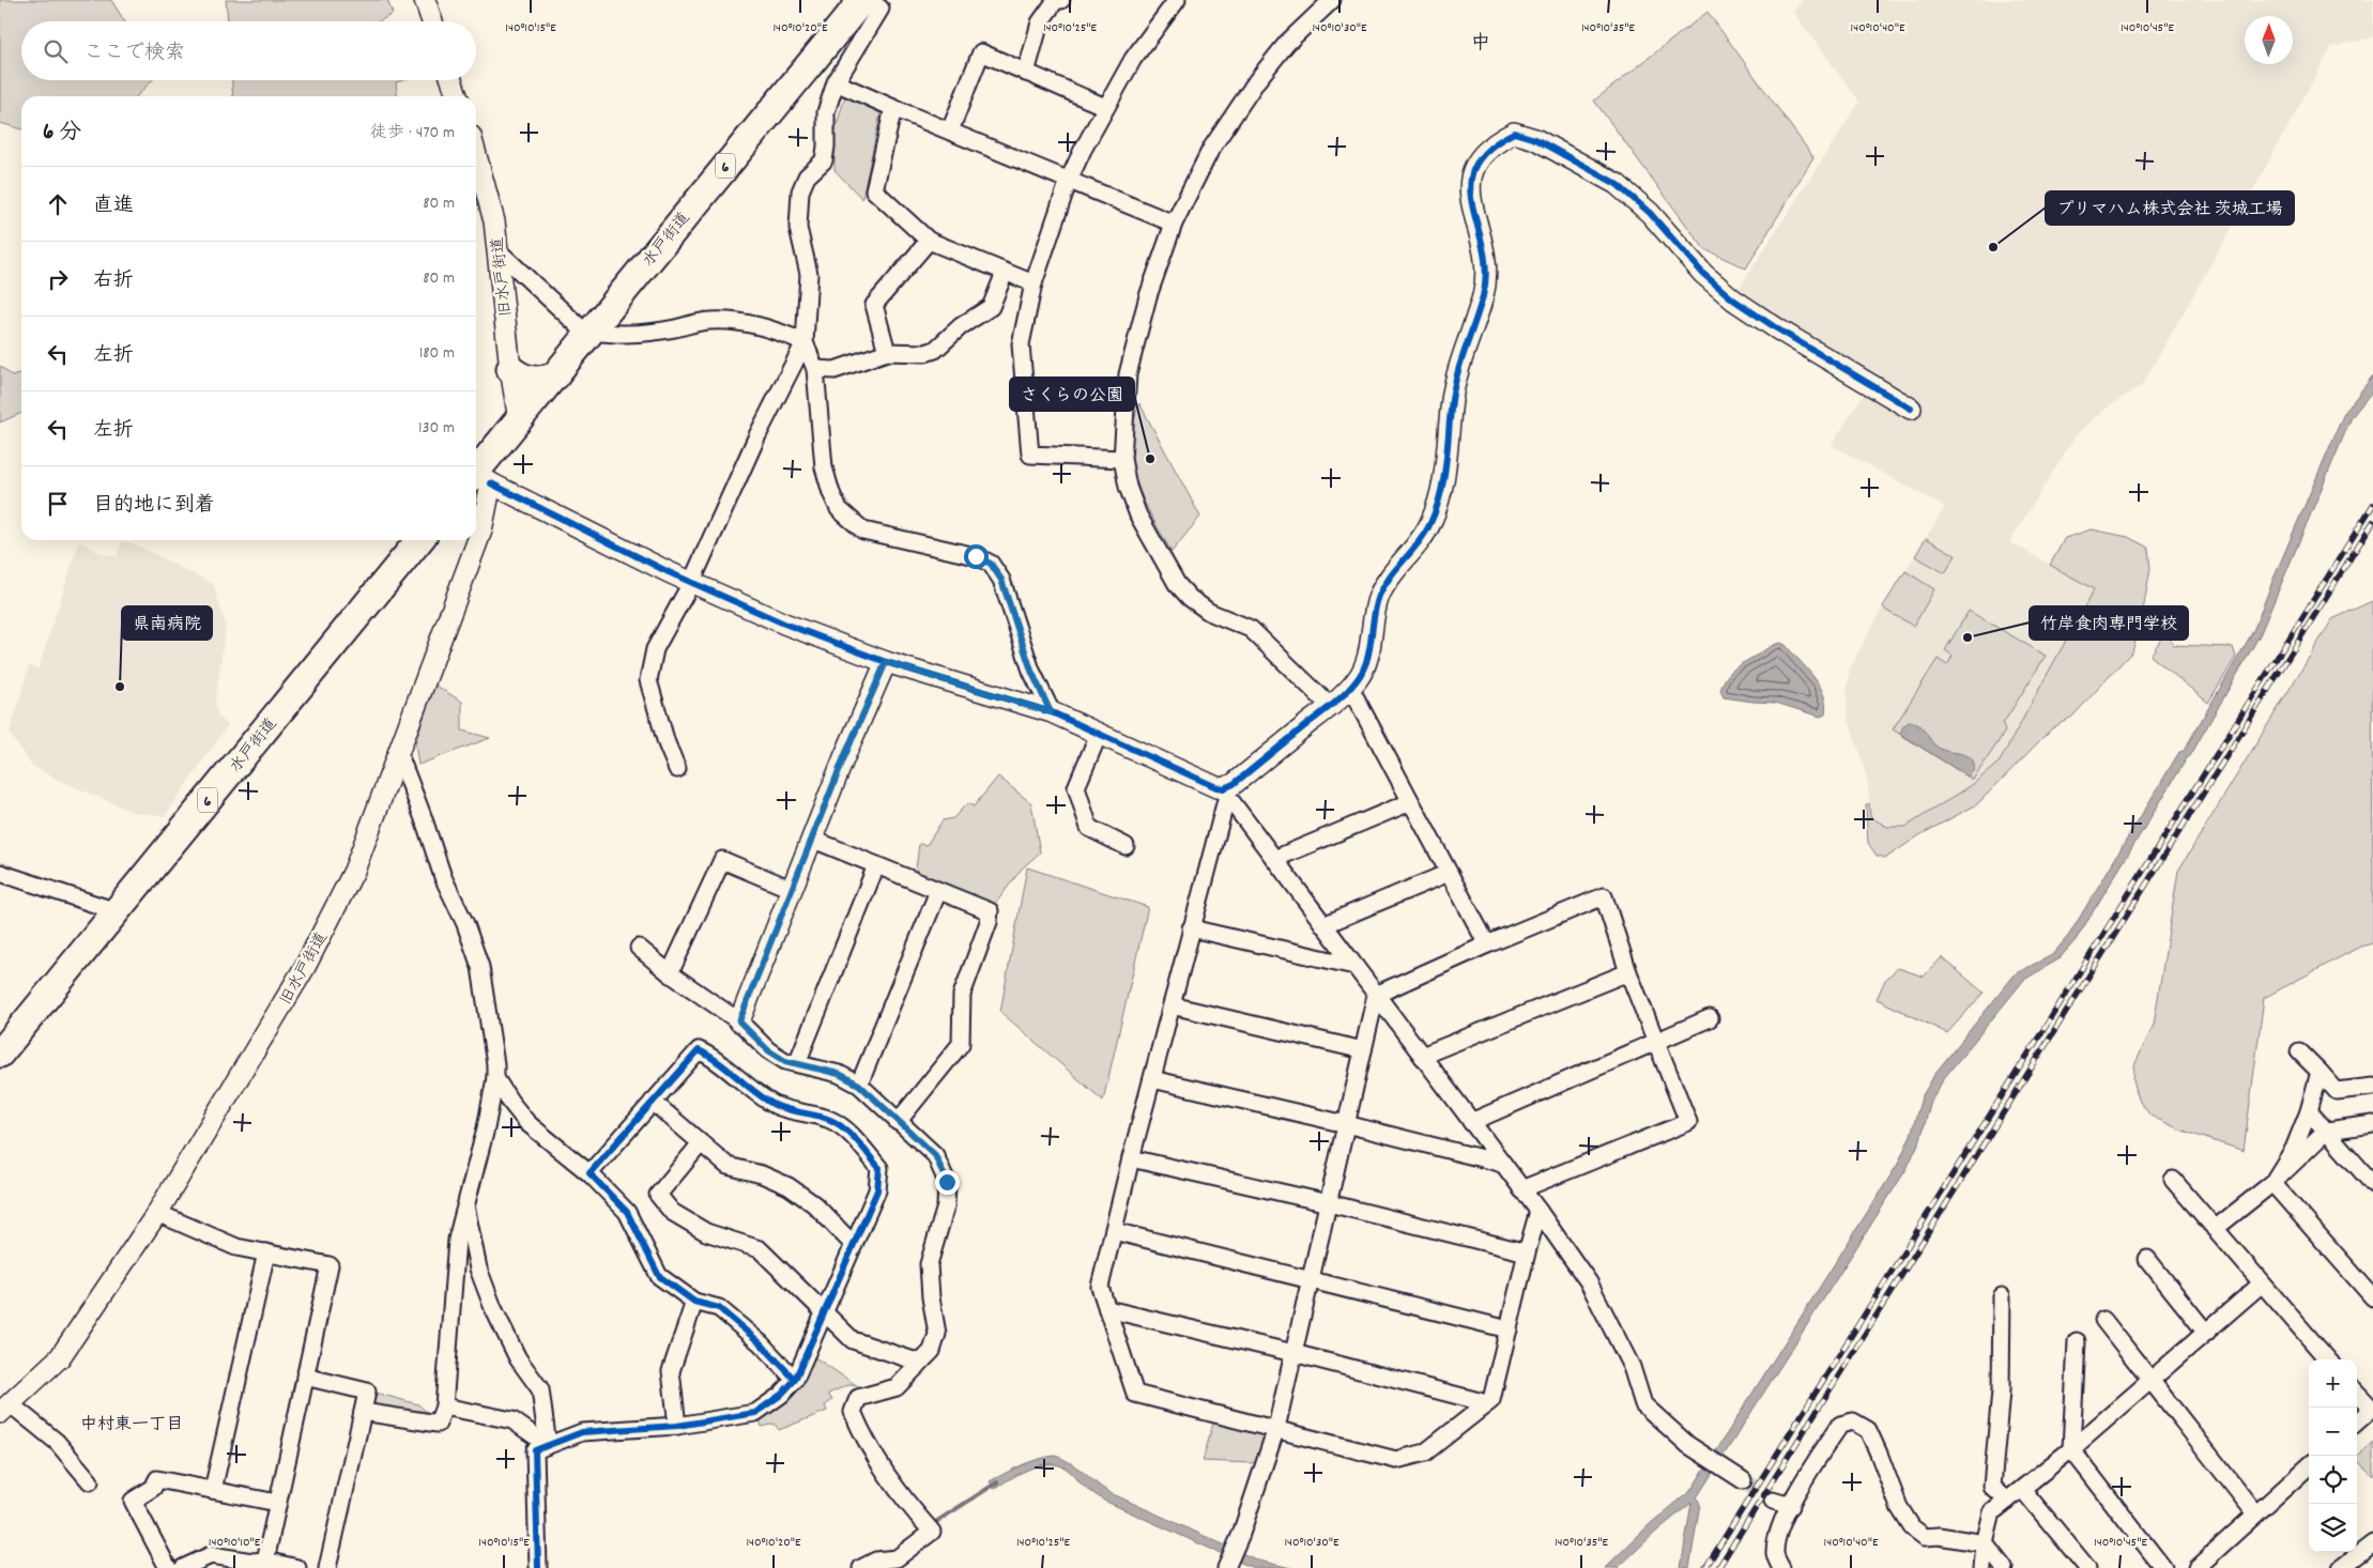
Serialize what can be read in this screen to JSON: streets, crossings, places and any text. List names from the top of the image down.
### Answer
{
  "streets": {
    "highway": ["6", "水戸街道"],
    "street": ["旧水戸街道"]
  },
  "crossings": [
    ["水戸街道", "旧水戸街道"]
  ],
  "districts": ["中", "中村東一丁目"],
  "places": [
    "プリマハム株式会社 茨城工場",
    "さくらの公園",
    "竹岸食肉専門学校",
    "県南病院"
  ],
  "north": "top",
  "page": {
    "search": "ここで検索",
    "heading": ["6 分", "徒歩 · 470 m"],
    "list": [
      ["直進", "80 m"],
      ["右折", "80 m"],
      ["左折", "180 m"],
      ["左折", "130 m"],
      "目的地に到着"
    ],
    "map_buttons": ["+", "−"]
  },
  "coordinates": [
    "140°10'15\"E",
    "140°10'20\"E",
    "140°10'25\"E",
    "140°10'30\"E",
    "140°10'35\"E",
    "140°10'40\"E",
    "140°10'45\"E",
    "140°10'10\"E"
  ]
}
